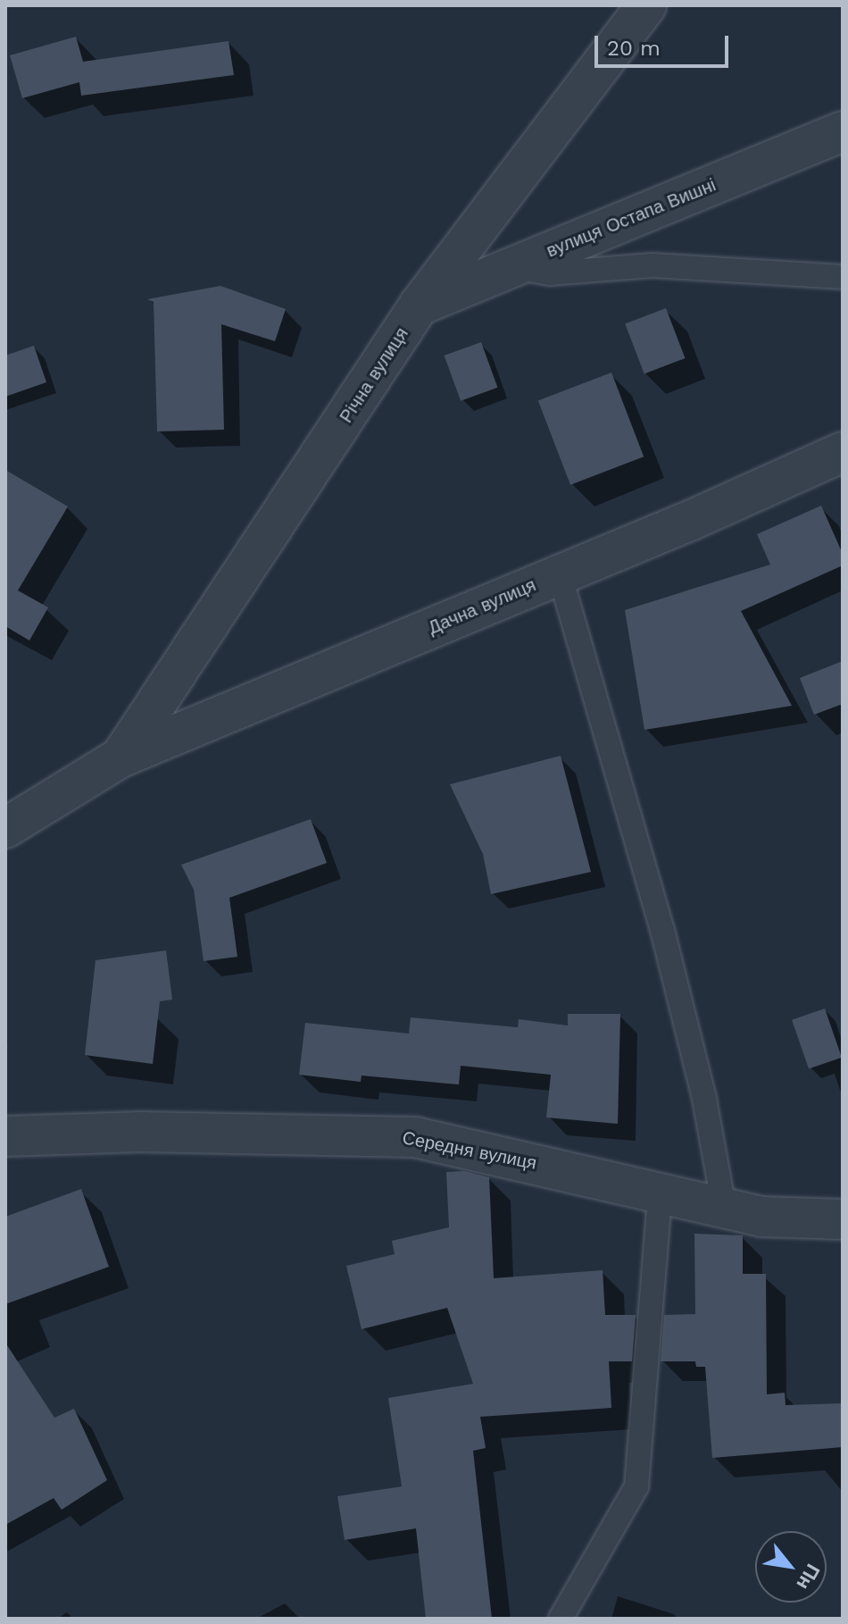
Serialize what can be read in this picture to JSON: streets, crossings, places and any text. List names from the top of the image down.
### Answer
{
  "streets": {
    "street": [
      "вулиця Остапа Вишні",
      "Річна вулиця",
      "Дачна вулиця",
      "Середня вулиця"
    ]
  },
  "crossings": [
    ["вулиця Остапа Вишні", "Річна вулиця"],
    ["Річна вулиця", "Дачна вулиця"]
  ],
  "scale_bar": "20 m",
  "north": "bottom right"
}
